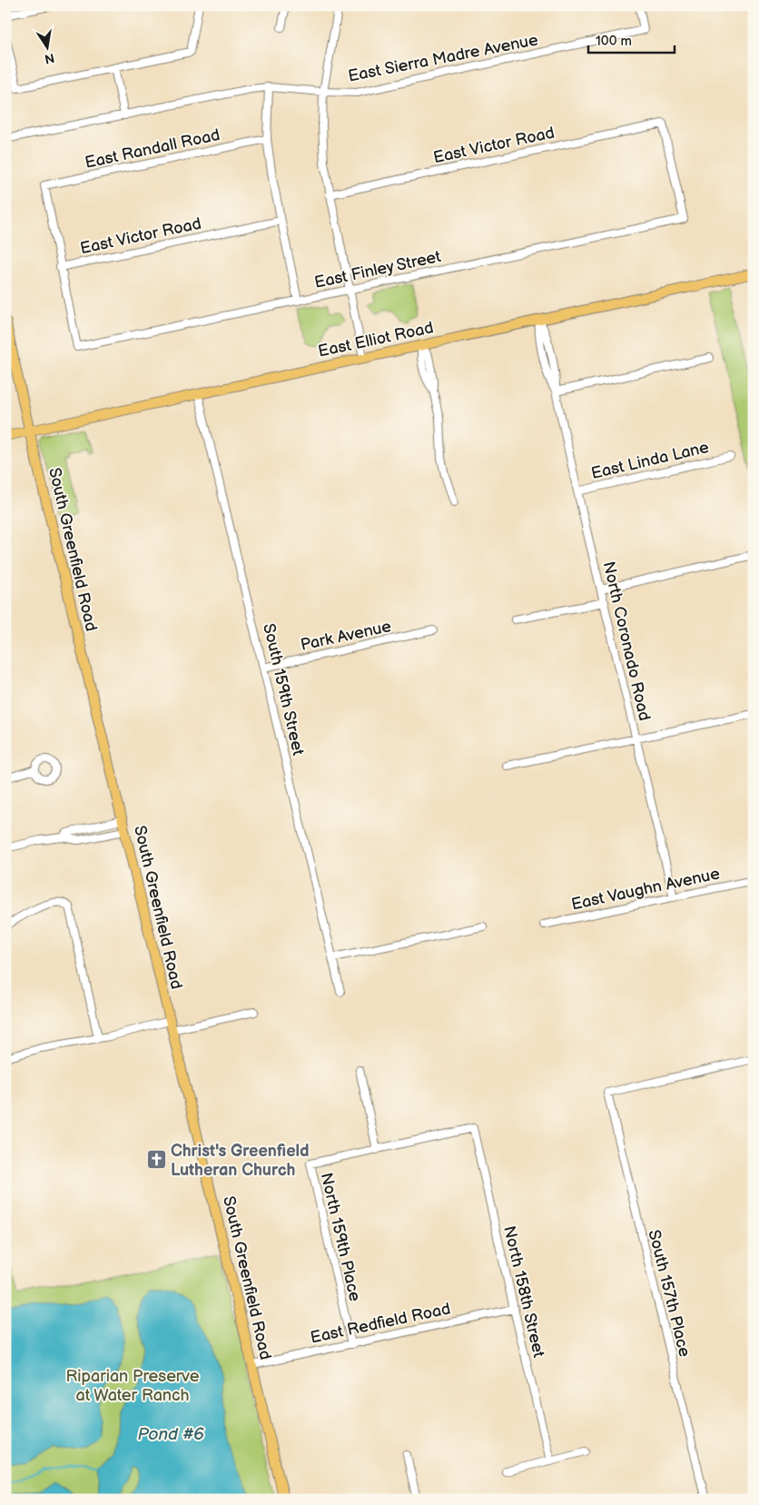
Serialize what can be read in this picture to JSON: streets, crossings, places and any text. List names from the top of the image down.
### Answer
{
  "streets": {
    "main road": ["East Elliot Road", "South Greenfield Road"],
    "street": [
      "East Sierra Madre Avenue",
      "East Victor Road",
      "East Randall Road",
      "East Finley Street",
      "East Linda Lane",
      "Park Avenue",
      "North Coronado Road",
      "South 159th Street",
      "East Vaughn Avenue",
      "North 159th Place",
      "North 158th Street",
      "South 157th Place",
      "East Redfield Road"
    ]
  },
  "crossings": [
    ["East Victor Road", "East Randall Road"],
    ["East Victor Road", "East Finley Street"],
    ["East Randall Road", "East Finley Street"],
    ["East Elliot Road", "South Greenfield Road"],
    ["East Elliot Road", "North Coronado Road"],
    ["East Elliot Road", "South 159th Street"],
    ["East Linda Lane", "North Coronado Road"],
    ["South Greenfield Road", "East Redfield Road"],
    ["Park Avenue", "South 159th Street"],
    ["North Coronado Road", "East Vaughn Avenue"],
    ["North 159th Place", "North 158th Street"],
    ["North 159th Place", "East Redfield Road"],
    ["North 158th Street", "East Redfield Road"]
  ],
  "water": ["Pond #6"],
  "parks": ["Riparian Preserve at Water Ranch"],
  "places": {
    "church": ["Christ's Greenfield Lutheran Church"]
  },
  "scale_bar": "100 m",
  "north": "bottom"
}
